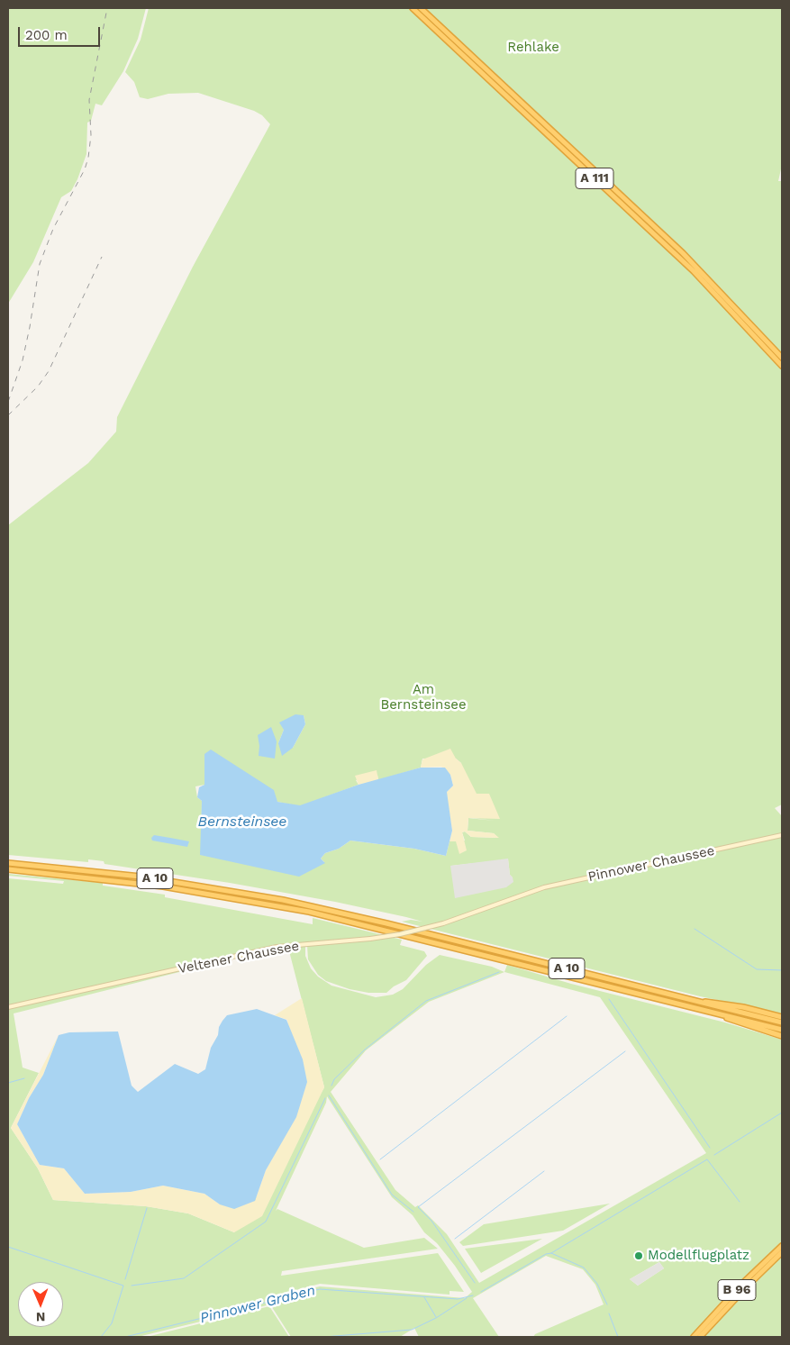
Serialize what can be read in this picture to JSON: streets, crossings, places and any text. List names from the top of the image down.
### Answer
{
  "streets": {
    "highway": ["A 111", "A 10", "B 96"],
    "main road": ["Pinnower Chaussee", "Veltener Chaussee"]
  },
  "crossings": [
    ["Pinnower Chaussee", "Veltener Chaussee"]
  ],
  "water": ["Bernsteinsee", "Pinnower Graben"],
  "parks": ["Rehlake", "Am Bernsteinsee"],
  "places": ["Modellflugplatz"],
  "scale_bar": "200 m",
  "north": "bottom"
}
